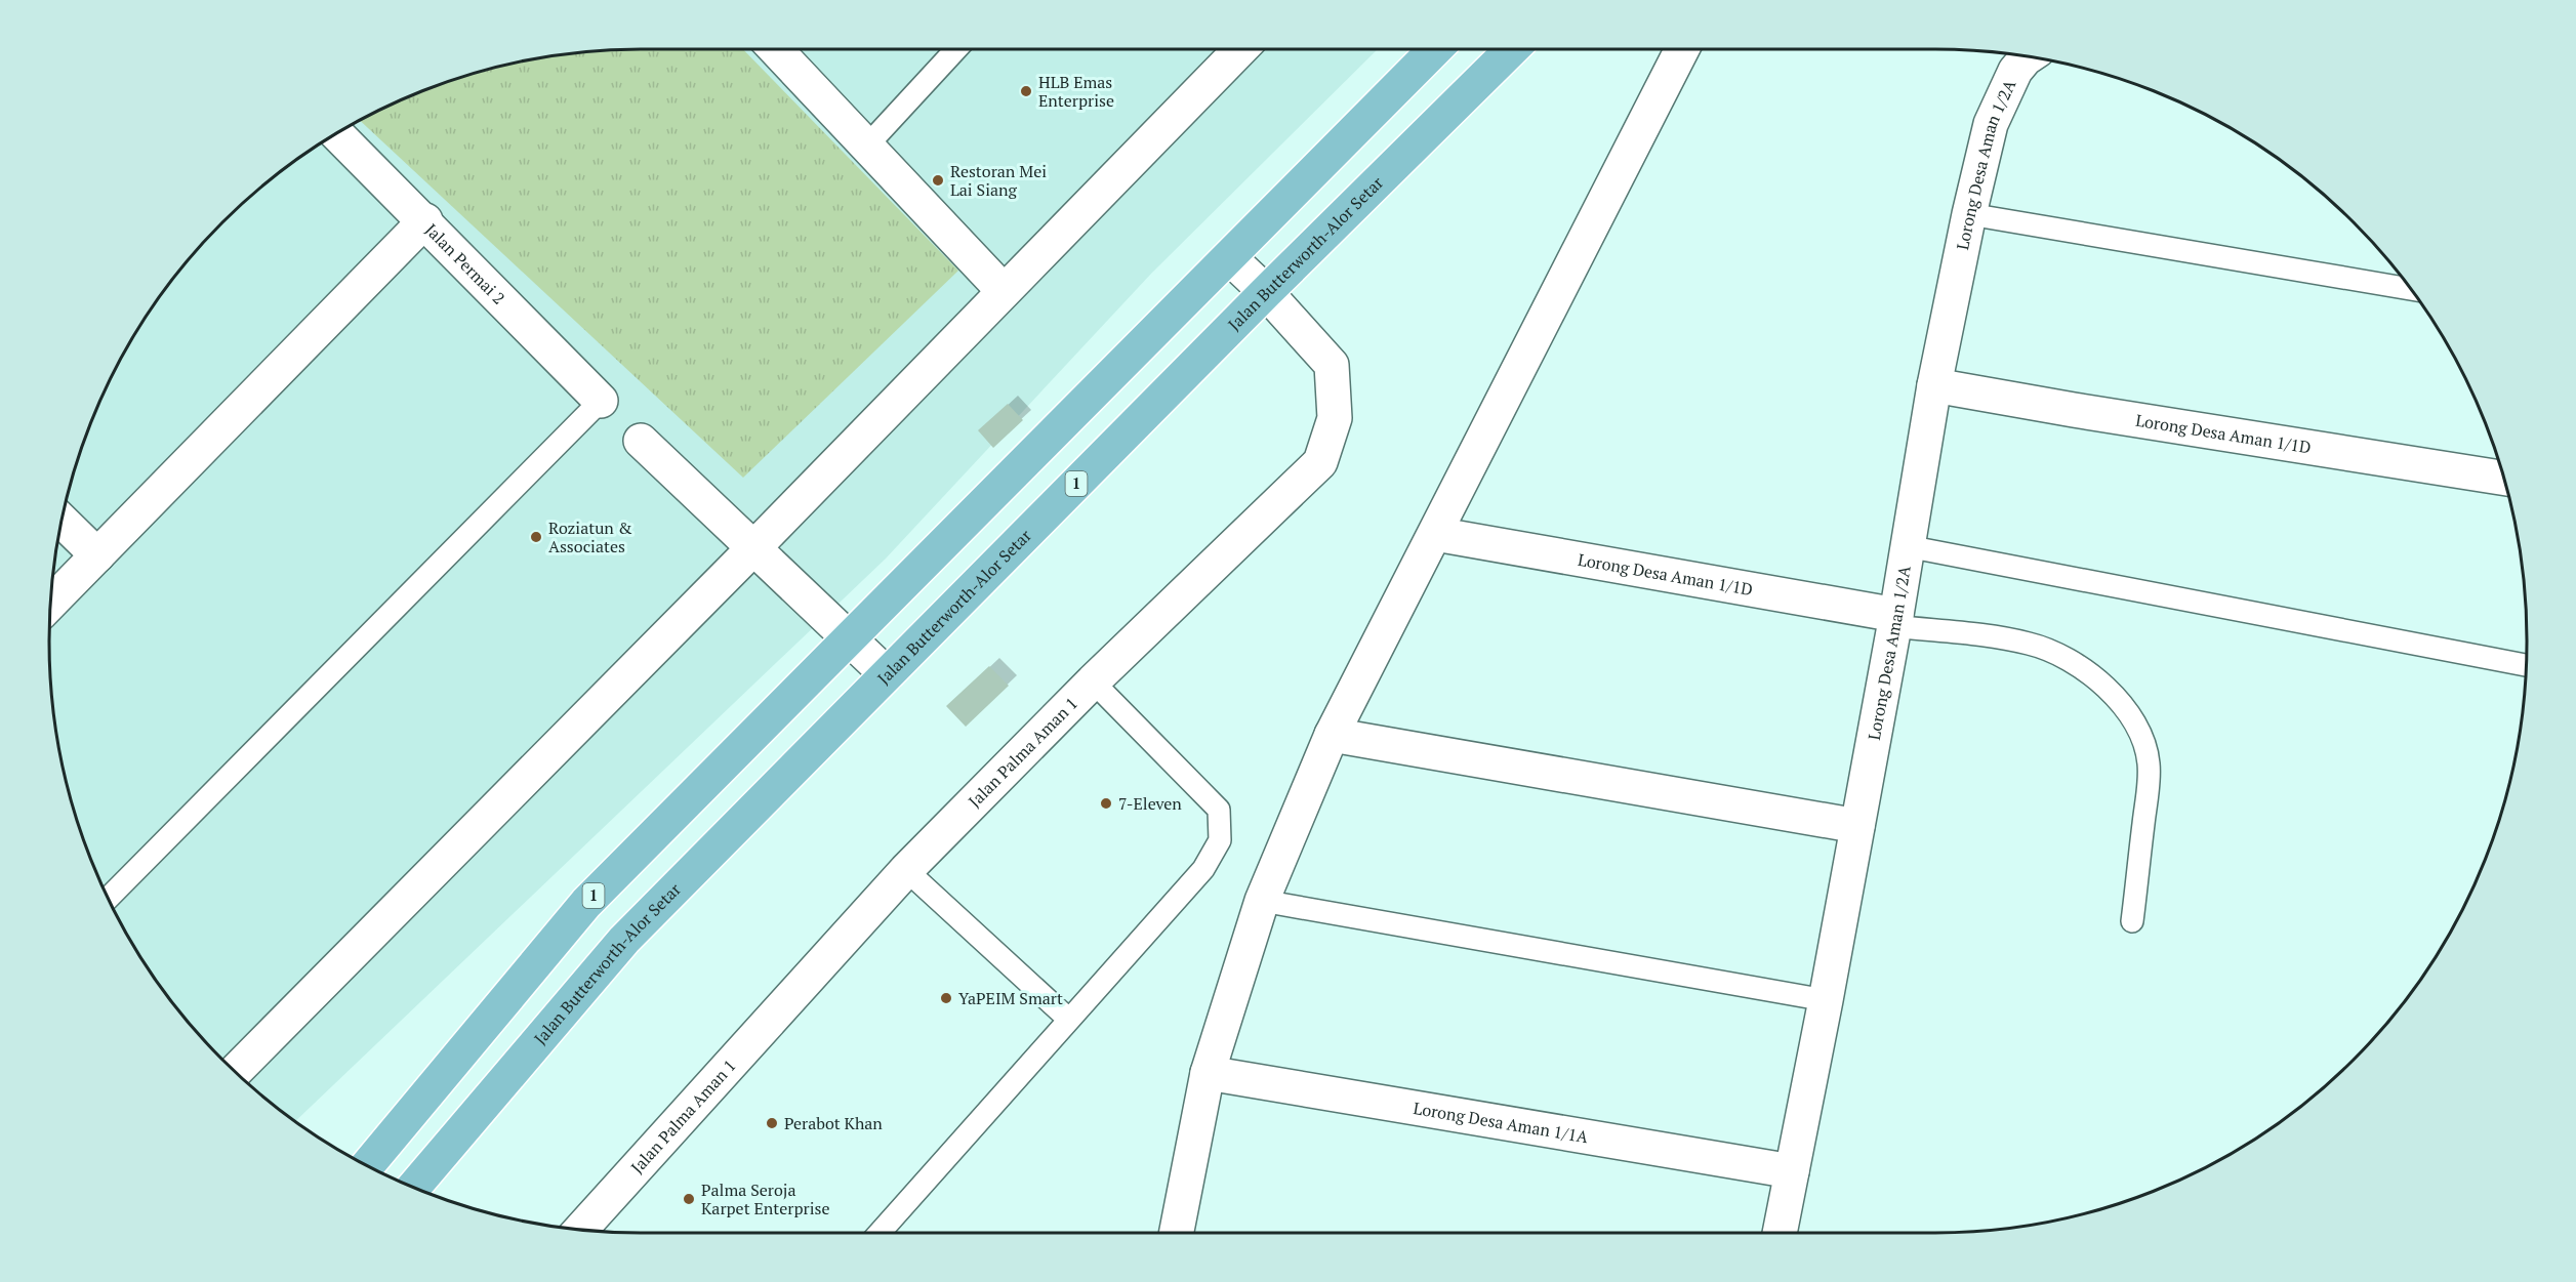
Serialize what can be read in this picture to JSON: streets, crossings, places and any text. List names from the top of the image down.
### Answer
{
  "streets": {
    "main road": ["Jalan Butterworth-Alor Setar", "1"],
    "street": [
      "Lorong Desa Aman 1/2A",
      "Jalan Permai 2",
      "Lorong Desa Aman 1/1D",
      "Jalan Palma Aman 1",
      "Lorong Desa Aman 1/1A"
    ]
  },
  "crossings": [
    ["Lorong Desa Aman 1/2A", "Lorong Desa Aman 1/1D"],
    ["Lorong Desa Aman 1/2A", "Lorong Desa Aman 1/1A"],
    ["Jalan Butterworth-Alor Setar", "Jalan Palma Aman 1"],
    ["1", "Jalan Palma Aman 1"]
  ],
  "places": [
    "HLB Emas Enterprise",
    "Restoran Mei Lai Siang",
    "Roziatun & Associates",
    "7-Eleven",
    "YaPEIM Smart",
    "Perabot Khan",
    "Palma Seroja Karpet Enterprise"
  ]
}
